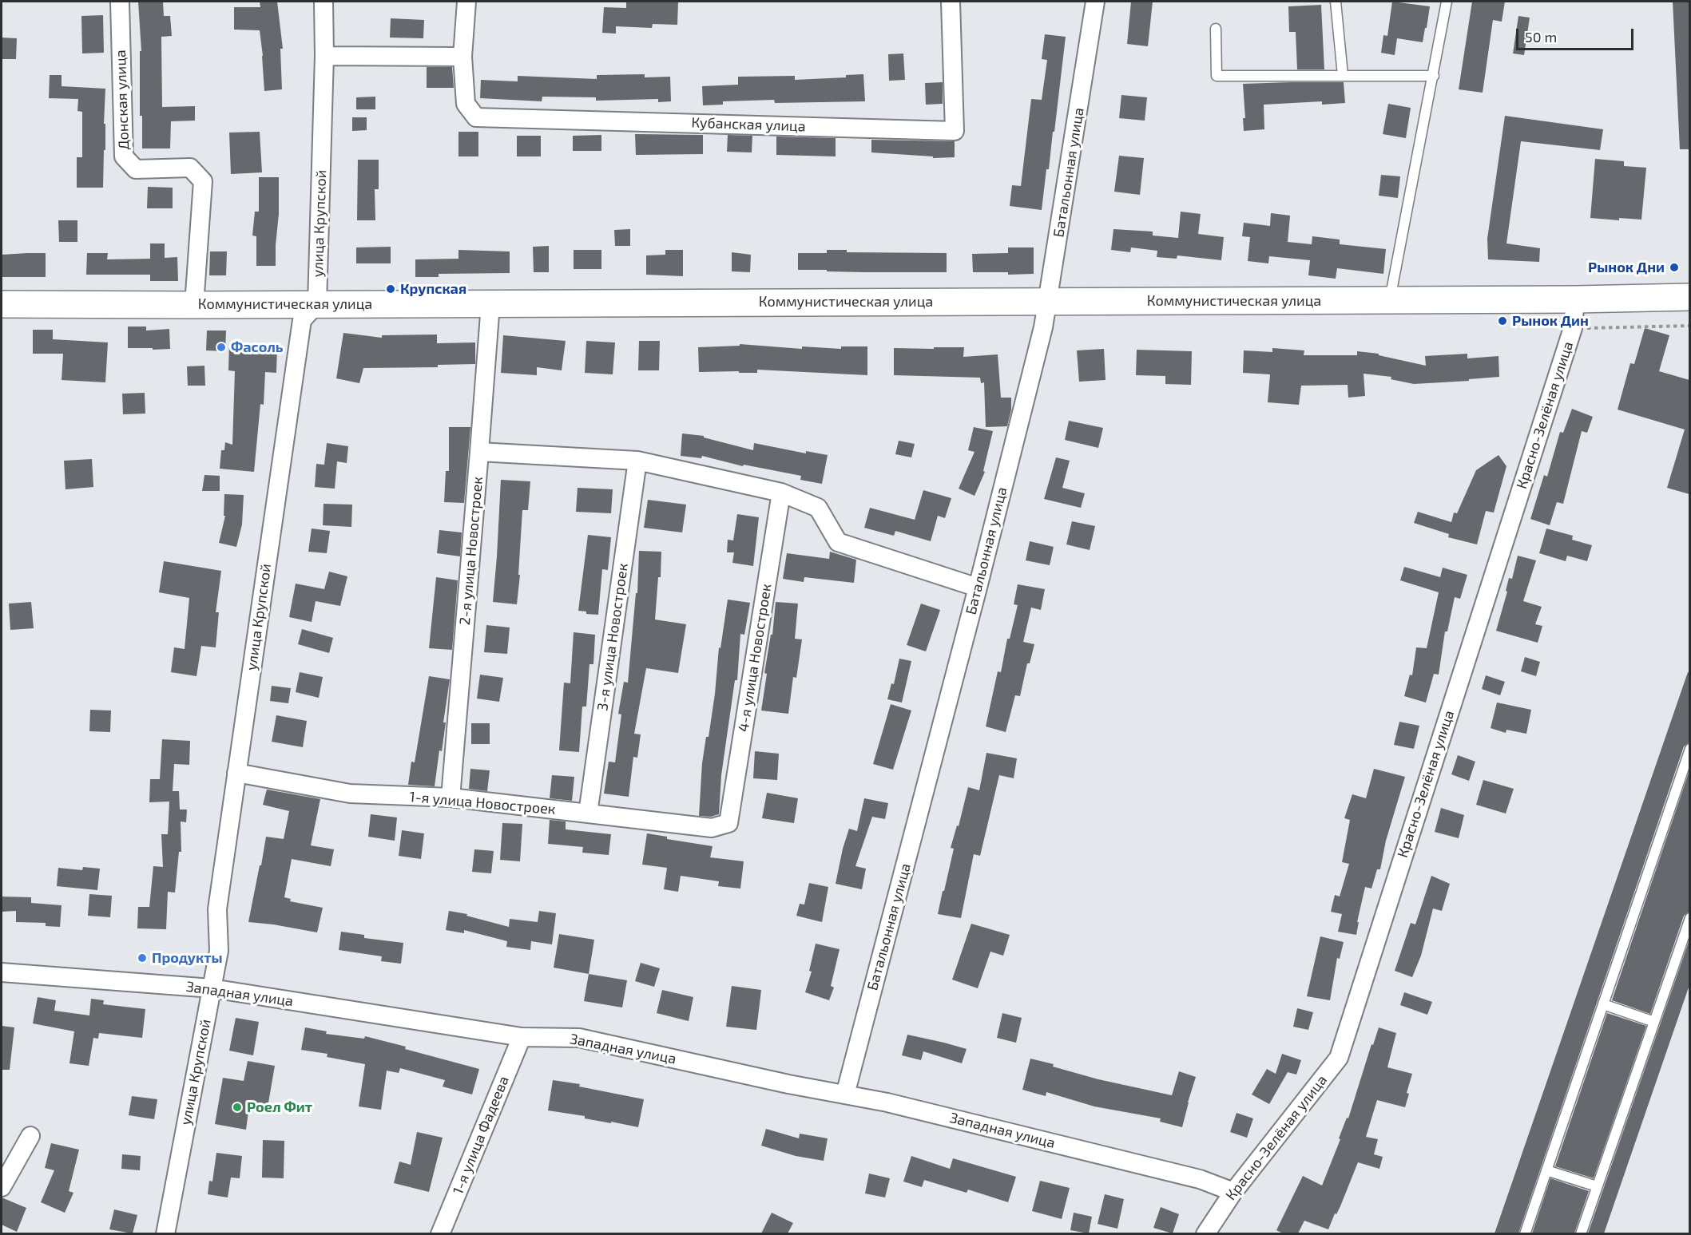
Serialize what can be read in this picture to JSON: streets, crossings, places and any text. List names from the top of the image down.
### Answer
{
  "streets": {
    "main road": ["Коммунистическая улица"],
    "street": [
      "Донская улица",
      "Кубанская улица",
      "Батальонная улица",
      "улица Крупской",
      "Красно-Зелёная улица",
      "2-я улица Новостроек",
      "3-я улица Новостроек",
      "4-я улица Новостроек",
      "1-я улица Новостроек",
      "Западная улица",
      "1-я улица Фадеева"
    ]
  },
  "crossings": [
    ["Донская улица", "Коммунистическая улица"],
    ["Батальонная улица", "Коммунистическая улица"],
    ["Батальонная улица", "Западная улица"],
    ["улица Крупской", "Коммунистическая улица"],
    ["улица Крупской", "1-я улица Новостроек"],
    ["улица Крупской", "Западная улица"],
    ["Коммунистическая улица", "Красно-Зелёная улица"],
    ["Коммунистическая улица", "2-я улица Новостроек"],
    ["Красно-Зелёная улица", "Западная улица"],
    ["2-я улица Новостроек", "1-я улица Новостроек"],
    ["3-я улица Новостроек", "1-я улица Новостроек"],
    ["4-я улица Новостроек", "1-я улица Новостроек"],
    ["Западная улица", "1-я улица Фадеева"]
  ],
  "places": [
    "Рынок Дни",
    "Крупская",
    "Рынок Дин",
    "Фасоль",
    "Продукты",
    "Роел Фит"
  ],
  "scale_bar": "50 m"
}
